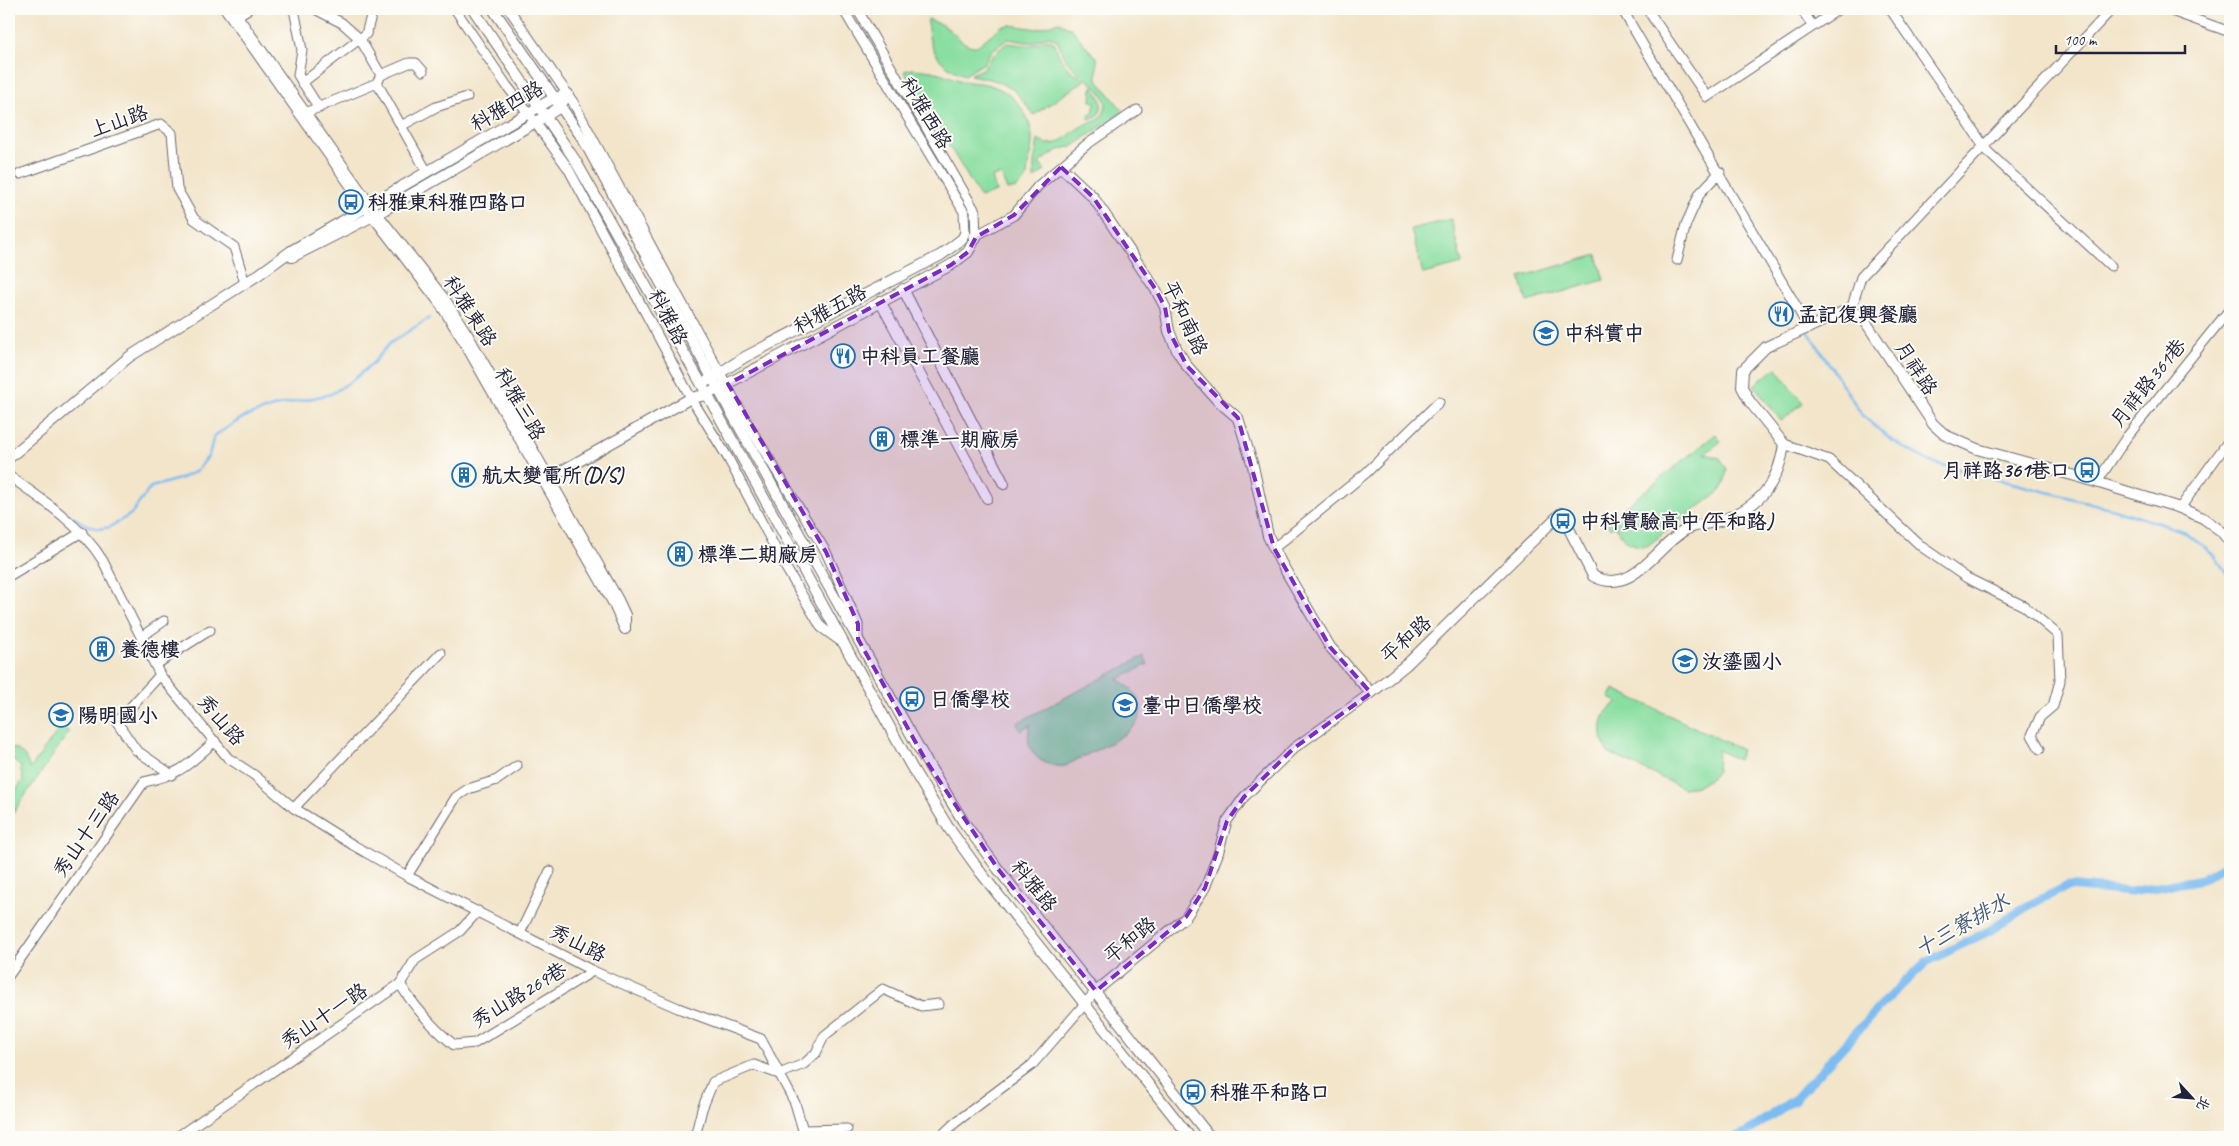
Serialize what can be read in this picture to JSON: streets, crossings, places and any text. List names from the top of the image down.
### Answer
{
  "streets": {
    "street": [
      "科雅四路",
      "科雅西路",
      "上山路",
      "科雅五路",
      "科雅路",
      "平和南路",
      "月祥路",
      "月祥路361巷",
      "科雅三路",
      "平和路",
      "秀山路",
      "秀山十三路",
      "秀山路269巷",
      "秀山十一路"
    ]
  },
  "crossings": [
    ["科雅四路", "科雅路"],
    ["科雅四路", "科雅三路"],
    ["科雅西路", "科雅五路"],
    ["科雅五路", "科雅路"],
    ["科雅五路", "科雅三路"],
    ["科雅路", "平和路"],
    ["平和南路", "平和路"],
    ["月祥路", "月祥路361巷"],
    ["秀山路", "秀山十三路"],
    ["秀山路", "秀山路269巷"],
    ["秀山路", "秀山十一路"],
    ["秀山路269巷", "秀山十一路"]
  ],
  "water": ["十三寮排水"],
  "places": {
    "bus stop": [
      "科雅東科雅四路口",
      "月祥路361巷口",
      "中科實驗高中(平和路)",
      "日僑學校",
      "科雅平和路口"
    ],
    "restaurant": ["孟記復興餐廳", "中科員工餐廳"],
    "school or university": [
      "中科實中",
      "汝鎏國小",
      "臺中日僑學校",
      "陽明國小"
    ],
    "building": [
      "標準一期廠房",
      "航太變電所(D/S)",
      "標準二期廠房",
      "養德樓"
    ]
  },
  "scale_bar": "100 m",
  "north": "bottom right"
}
